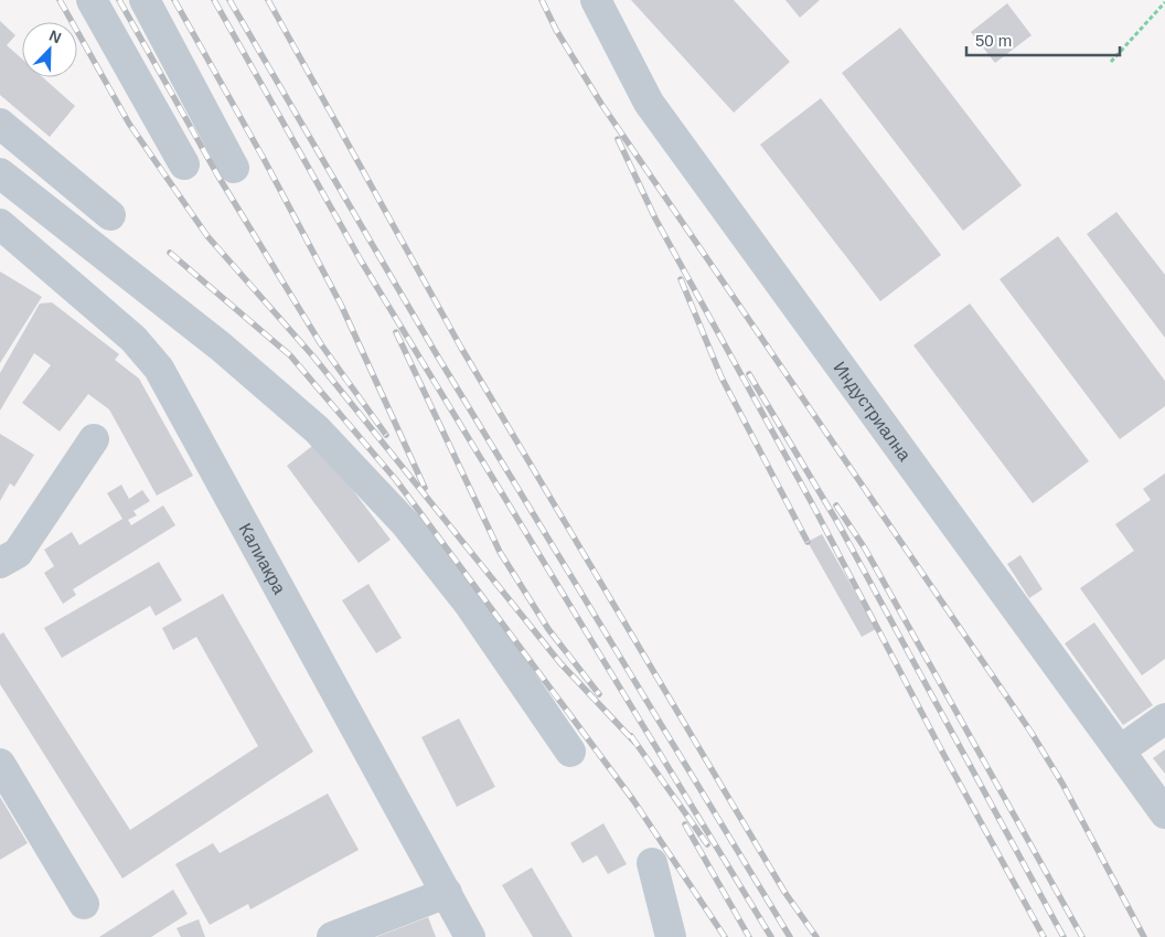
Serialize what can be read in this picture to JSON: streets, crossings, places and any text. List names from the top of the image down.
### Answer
{
  "streets": {
    "street": ["Индустриална", "Калиакра"]
  },
  "scale_bar": "50 m",
  "north": "top right"
}
